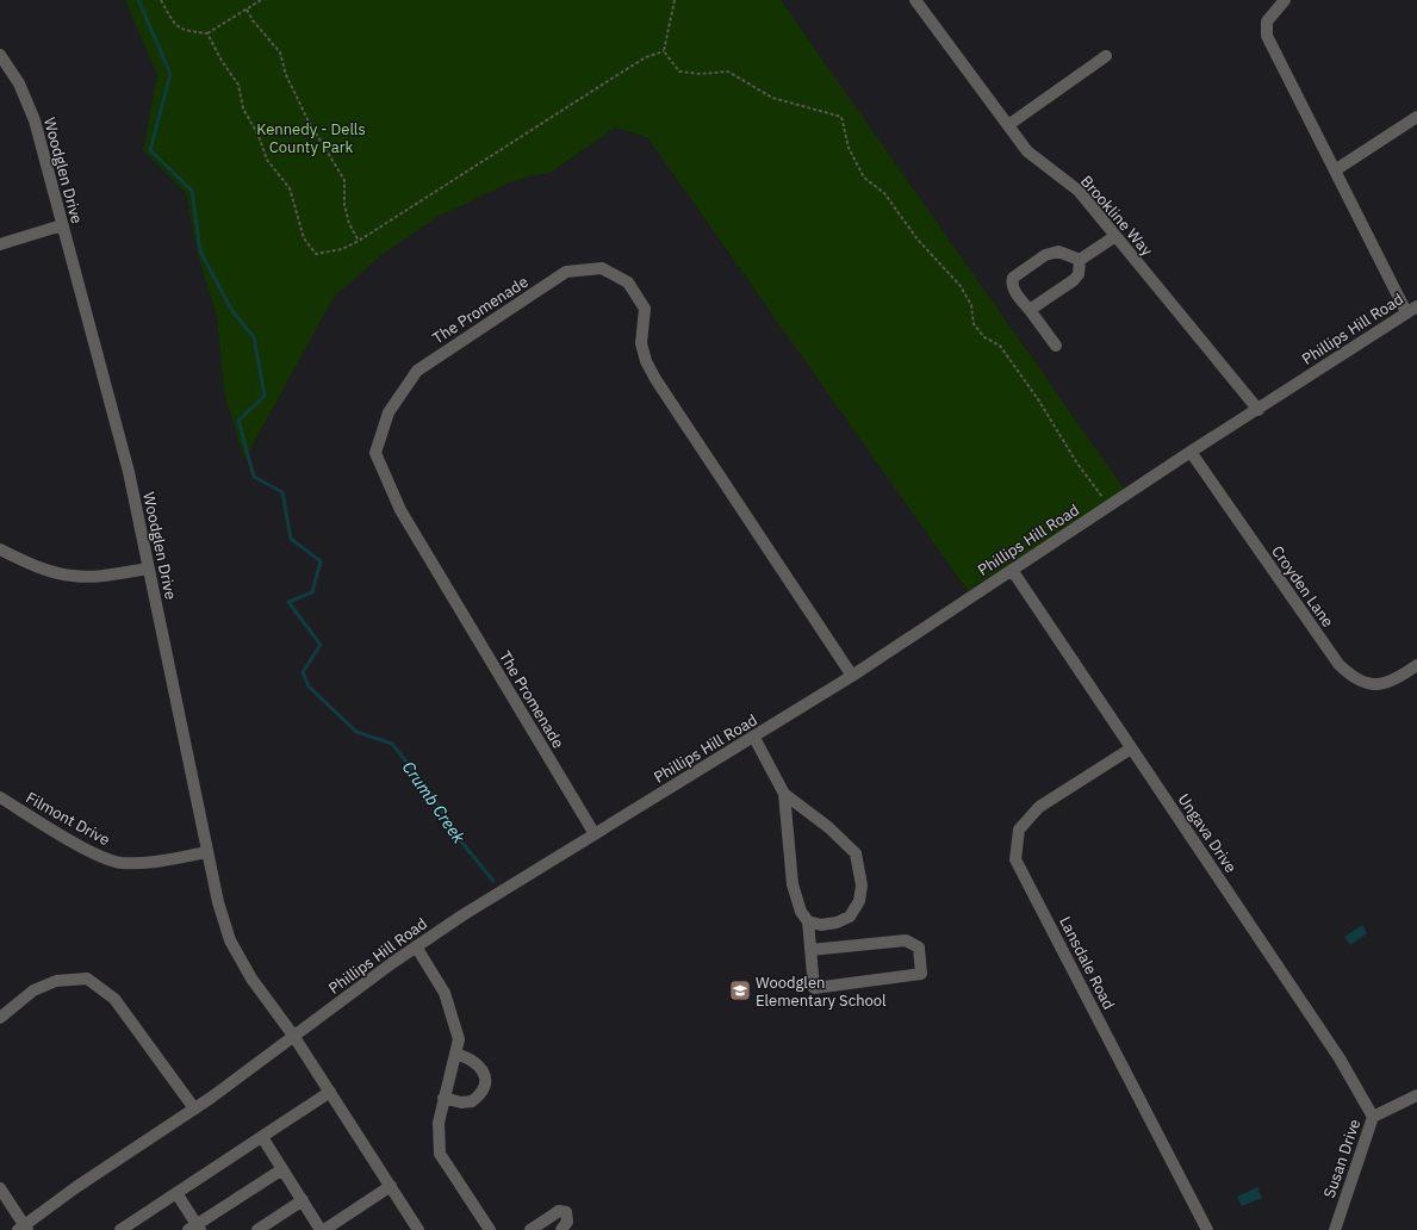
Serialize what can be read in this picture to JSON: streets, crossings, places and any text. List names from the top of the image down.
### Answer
{
  "streets": {
    "street": [
      "Woodglen Drive",
      "Brookline Way",
      "The Promenade",
      "Phillips Hill Road",
      "Croyden Lane",
      "Filmont Drive",
      "Ungava Drive",
      "Lansdale Road",
      "Susan Drive"
    ]
  },
  "crossings": [
    ["Woodglen Drive", "Phillips Hill Road"],
    ["Woodglen Drive", "Filmont Drive"],
    ["Brookline Way", "Phillips Hill Road"],
    ["The Promenade", "Phillips Hill Road"],
    ["Phillips Hill Road", "Croyden Lane"],
    ["Phillips Hill Road", "Ungava Drive"],
    ["Ungava Drive", "Lansdale Road"],
    ["Ungava Drive", "Susan Drive"]
  ],
  "water": ["Crumb Creek"],
  "parks": ["Kennedy - Dells County Park"],
  "places": {
    "school or university": ["Woodglen Elementary School"]
  }
}
